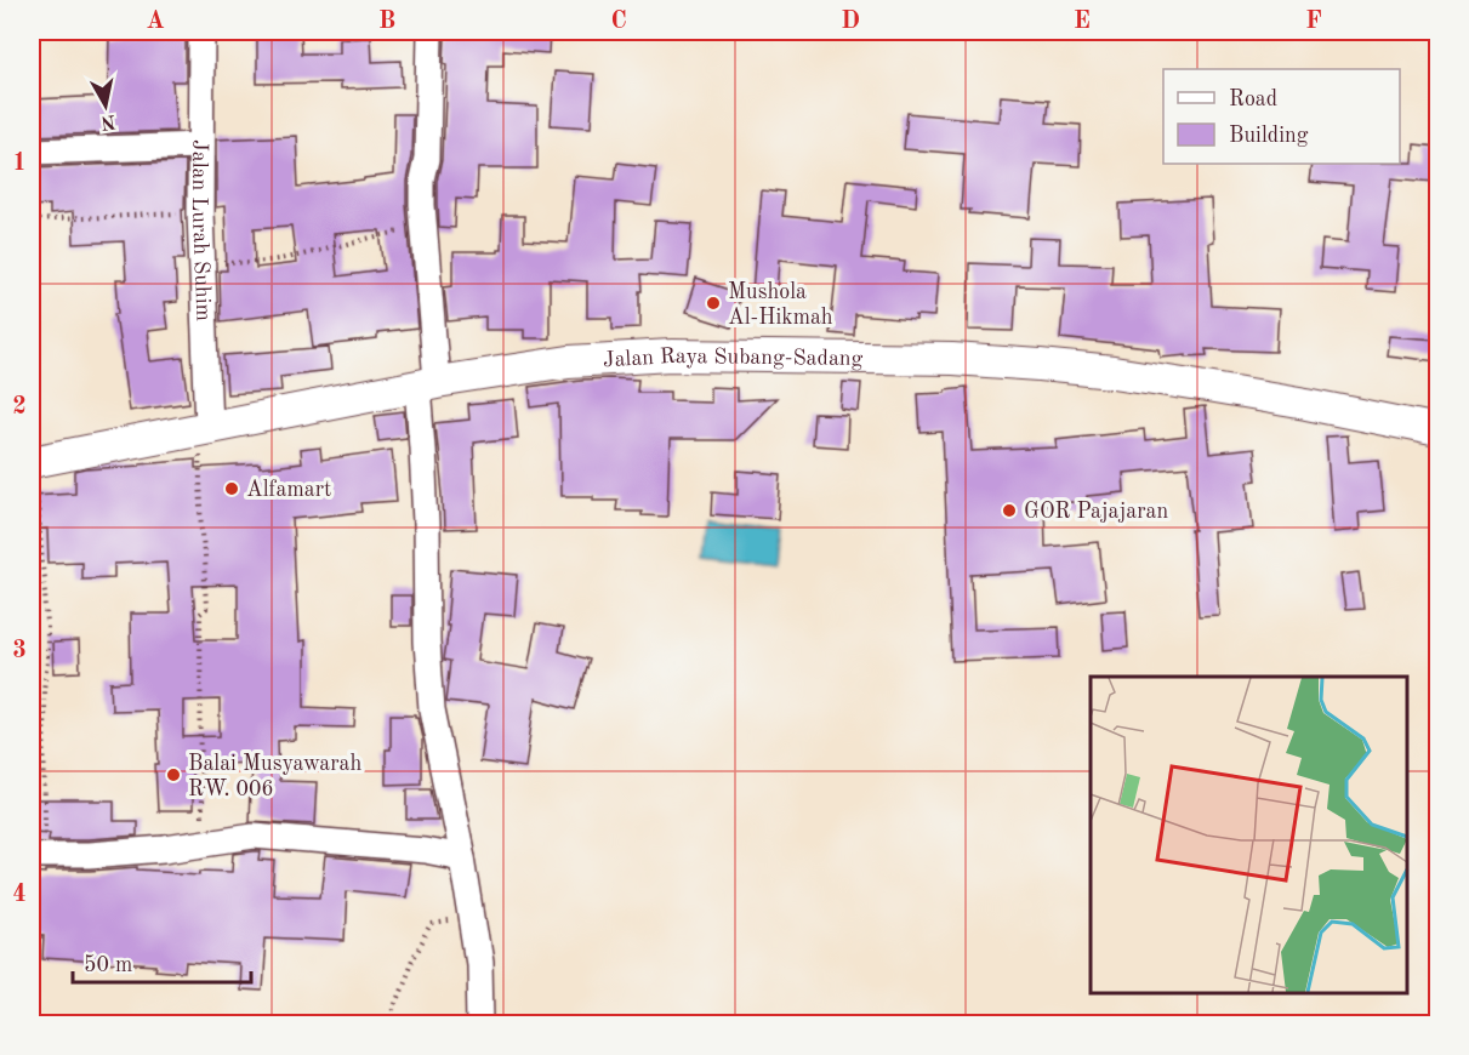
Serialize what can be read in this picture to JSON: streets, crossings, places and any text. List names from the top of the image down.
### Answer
{
  "streets": {
    "main road": ["Jalan Raya Subang-Sadang"],
    "street": ["Jalan Lurah Suhim"]
  },
  "crossings": [
    ["Jalan Lurah Suhim", "Jalan Raya Subang-Sadang"]
  ],
  "places": [
    "Mushola Al-Hikmah",
    "Alfamart",
    "GOR Pajajaran",
    "Balai Musyawarah RW. 006"
  ],
  "legend": ["Road", "Building"],
  "scale_bar": "50 m",
  "north": "bottom",
  "grid": {
    "columns": [
      "A",
      "B",
      "C",
      "D",
      "E",
      "F"
    ],
    "rows": [
      "1",
      "2",
      "3",
      "4"
    ]
  }
}
